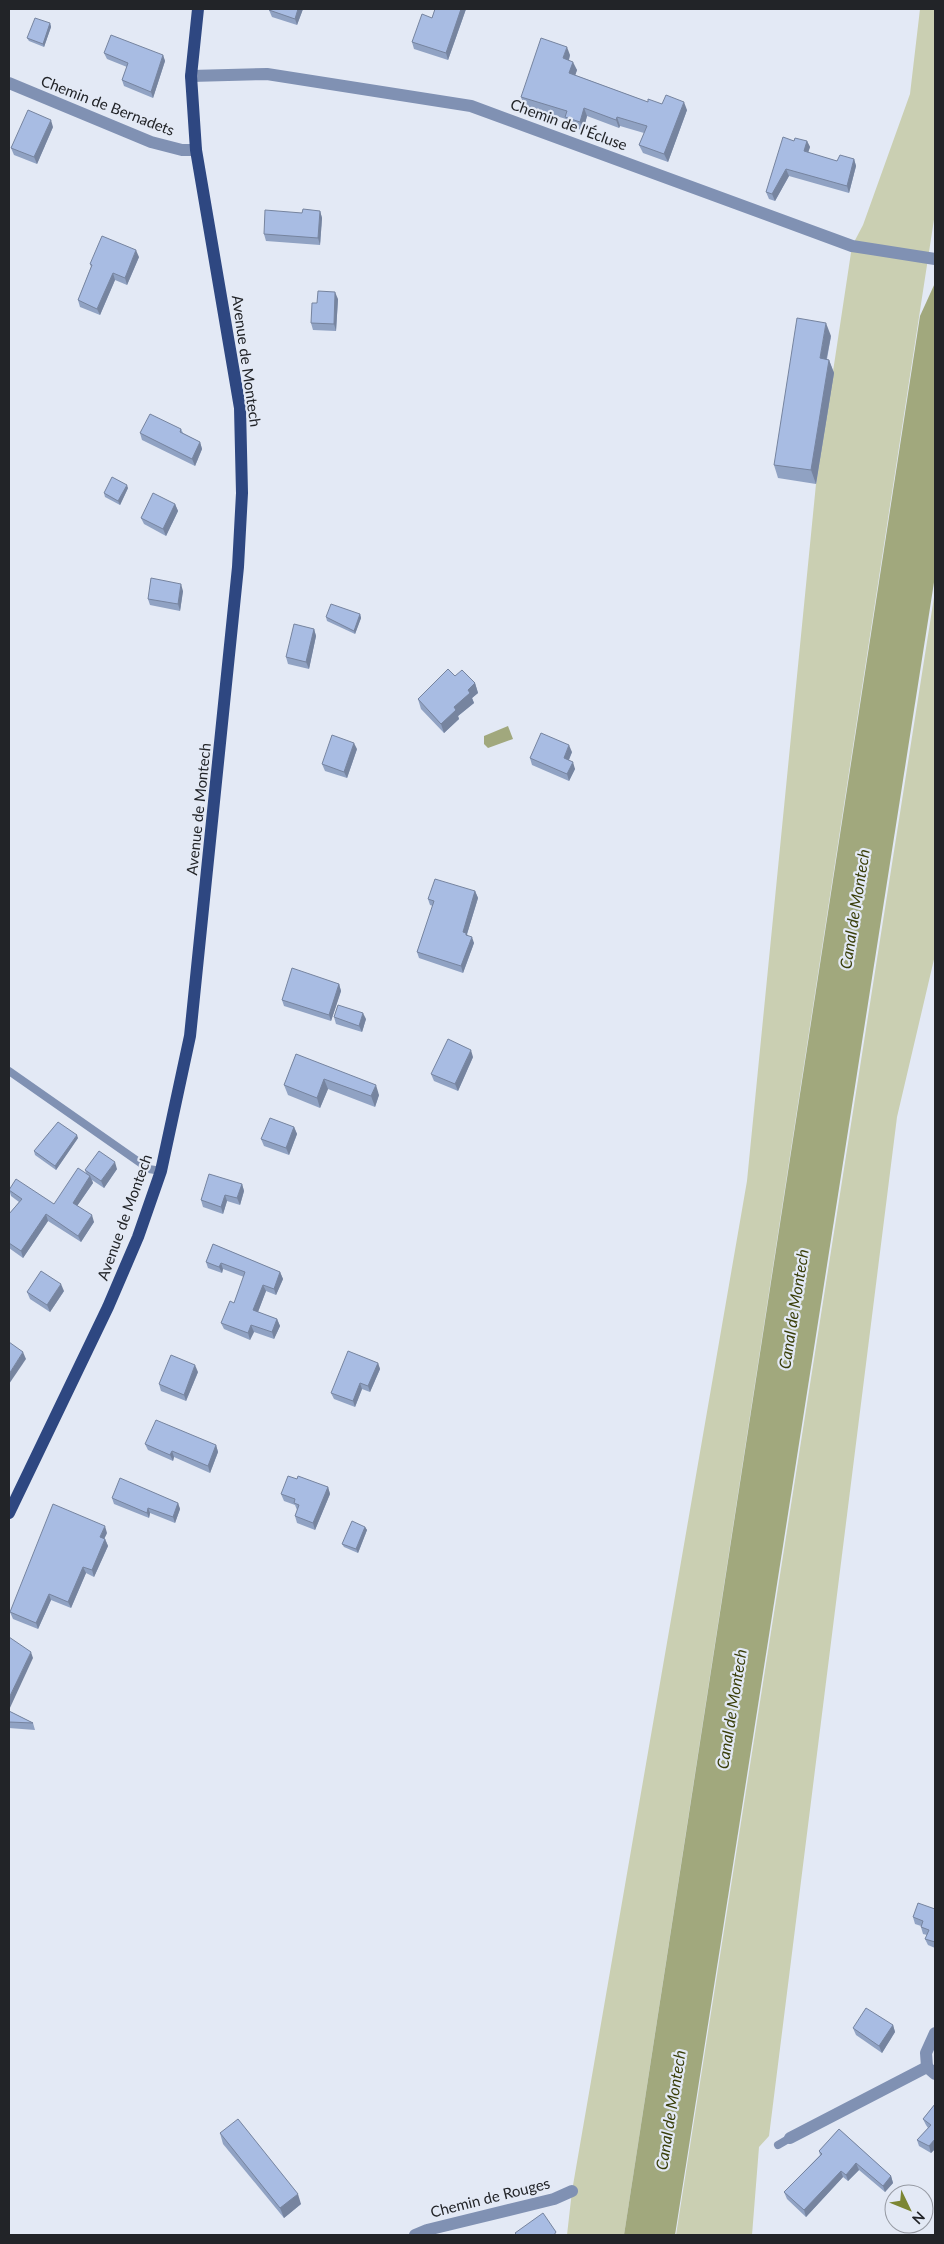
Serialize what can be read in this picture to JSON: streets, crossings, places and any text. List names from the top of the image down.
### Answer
{
  "streets": {
    "main road": ["Avenue de Montech"],
    "street": ["Chemin de Bernadets", "Chemin de l'Écluse", "Chemin de Rouges"]
  },
  "crossings": [
    ["Chemin de Bernadets", "Avenue de Montech"],
    ["Chemin de l'Écluse", "Avenue de Montech"]
  ],
  "water": ["Canal de Montech"],
  "north": "bottom right"
}
